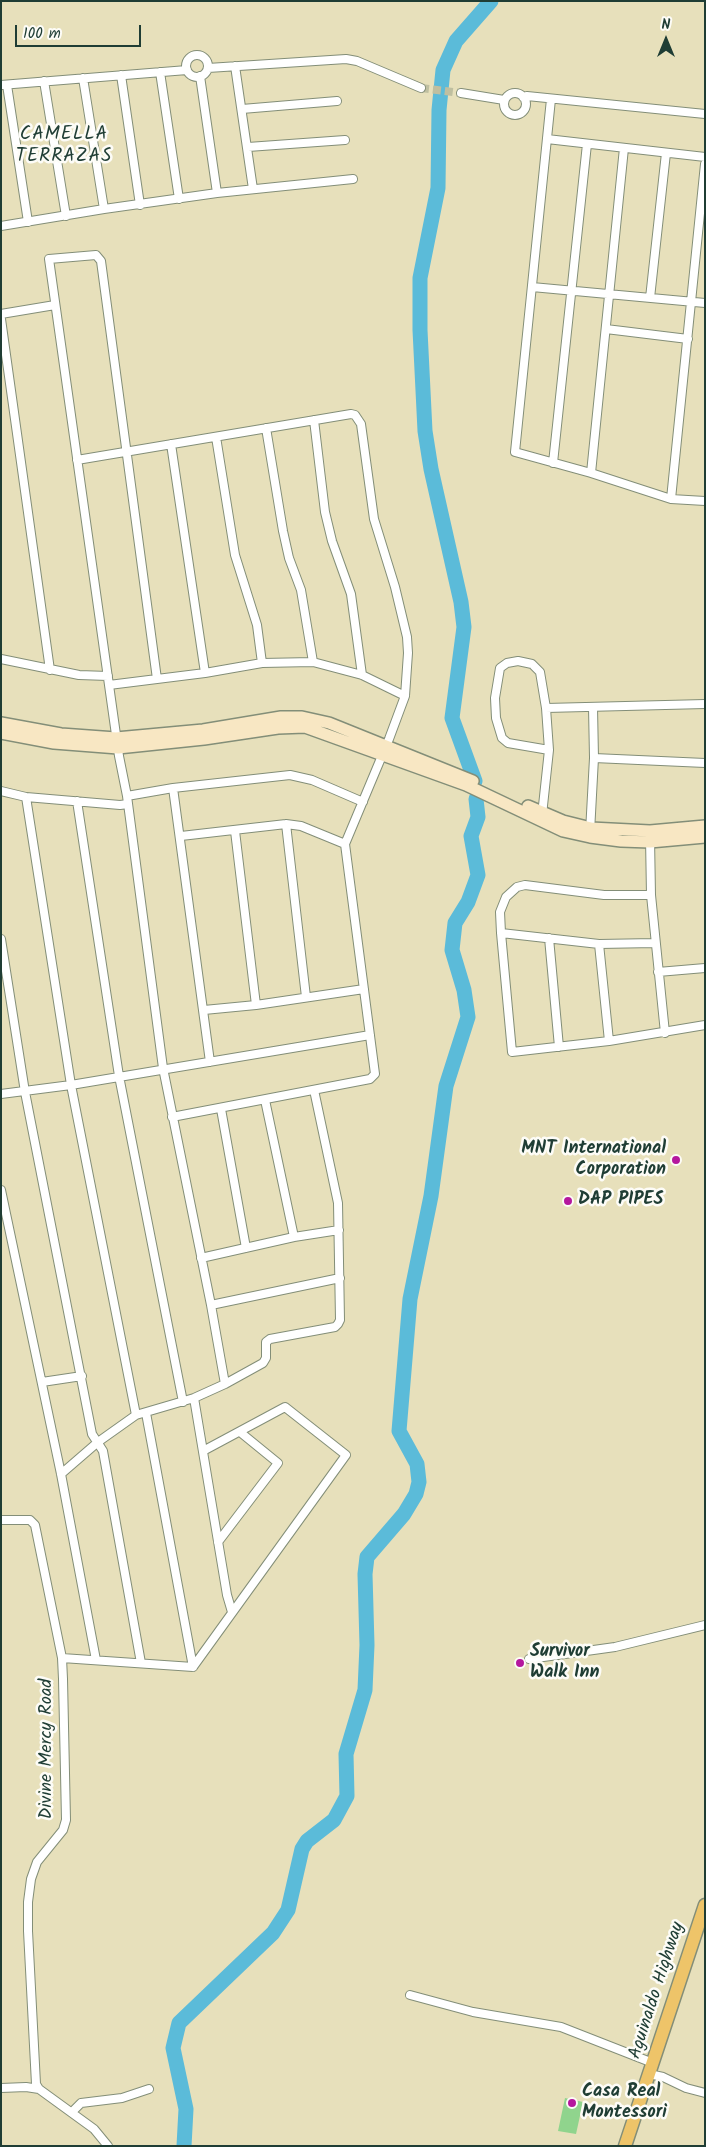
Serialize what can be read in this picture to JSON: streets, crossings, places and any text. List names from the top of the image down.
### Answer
{
  "streets": {
    "main road": ["Aguinaldo Highway"],
    "street": ["Divine Mercy Road"]
  },
  "districts": ["CAMELLA TERRAZAS"],
  "places": [
    "MNT International Corporation",
    "DAP PIPES",
    "Survivor Walk Inn",
    "Casa Real Montessori"
  ],
  "scale_bar": "100 m",
  "north": "top"
}
